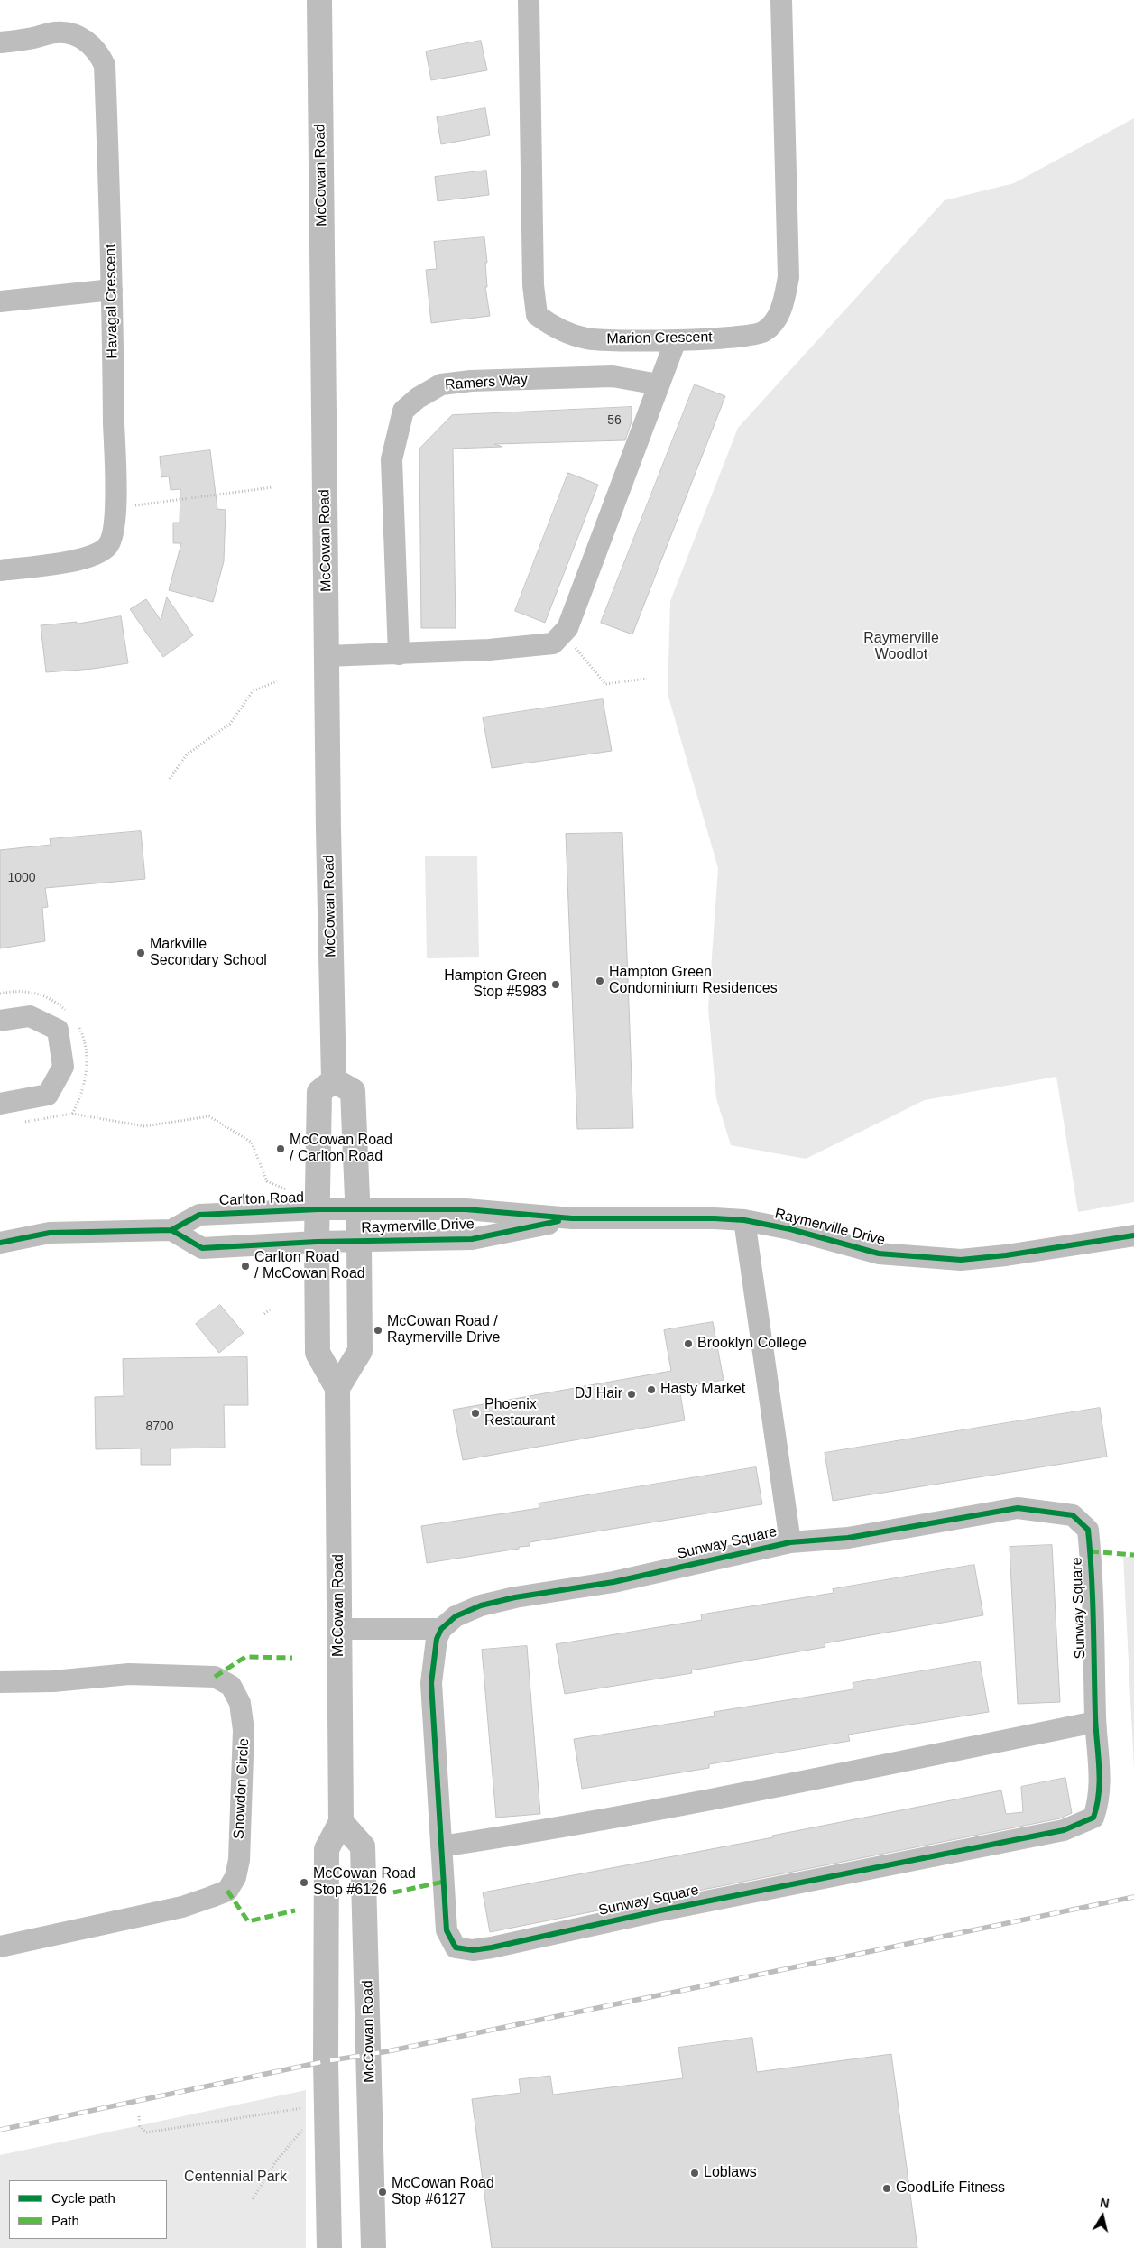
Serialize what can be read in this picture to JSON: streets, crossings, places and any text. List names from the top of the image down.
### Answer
{
  "streets": {
    "main road": ["McCowan Road"],
    "street": [
      "Havagal Crescent",
      "Marion Crescent",
      "Ramers Way",
      "Carlton Road",
      "Raymerville Drive",
      "Sunway Square",
      "Snowdon Circle"
    ]
  },
  "crossings": [
    ["McCowan Road", "Carlton Road"],
    ["McCowan Road", "Raymerville Drive"],
    ["Carlton Road", "Raymerville Drive"],
    ["Raymerville Drive", "Sunway Square"]
  ],
  "parks": ["Raymerville Woodlot", "Centennial Park"],
  "places": [
    "Markville Secondary School",
    "Hampton Green Condominium Residences",
    "Hampton Green Stop #5983",
    "McCowan Road / Carlton Road",
    "Carlton Road / McCowan Road",
    "McCowan Road / Raymerville Drive",
    "Brooklyn College",
    "Hasty Market",
    "DJ Hair",
    "Phoenix Restaurant",
    "McCowan Road Stop #6126",
    "Loblaws",
    "GoodLife Fitness",
    "McCowan Road Stop #6127"
  ],
  "house_numbers": ["56", "1000", "8700"],
  "legend": ["Cycle path", "Path"],
  "north": "top"
}
